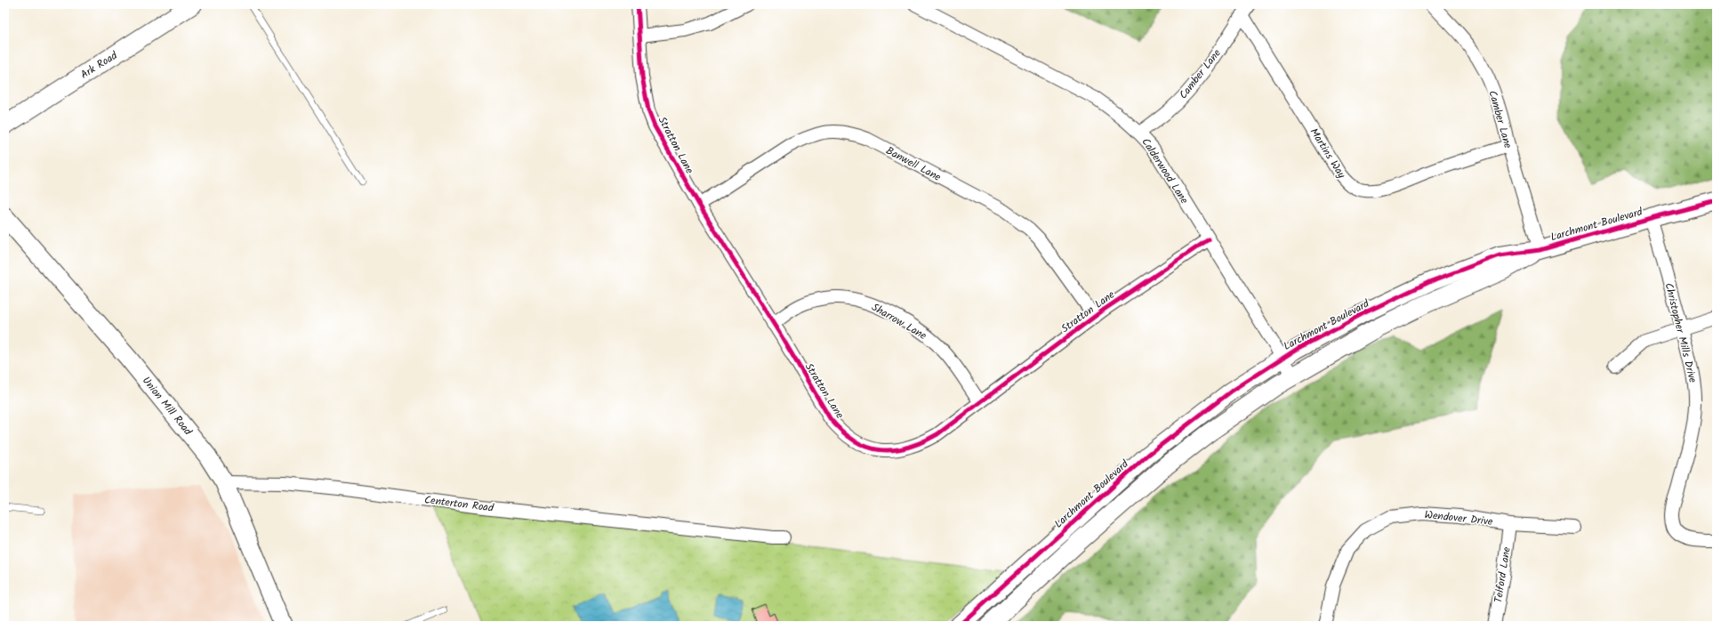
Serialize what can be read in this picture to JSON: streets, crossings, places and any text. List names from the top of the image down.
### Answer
{
  "streets": {
    "street": [
      "Ark Road",
      "Camber Lane",
      "Stratton Lane",
      "Martins Way",
      "Banwell Lane",
      "Calderwood Lane",
      "Larchmont Boulevard",
      "Sharrow Lane",
      "Christopher Mills Drive",
      "Union Mill Road",
      "Centerton Road",
      "Wendover Drive",
      "Telford Lane"
    ]
  },
  "crossings": [
    ["Camber Lane", "Martins Way"],
    ["Camber Lane", "Calderwood Lane"],
    ["Camber Lane", "Larchmont Boulevard"],
    ["Stratton Lane", "Banwell Lane"],
    ["Stratton Lane", "Calderwood Lane"],
    ["Stratton Lane", "Sharrow Lane"],
    ["Calderwood Lane", "Larchmont Boulevard"],
    ["Larchmont Boulevard", "Christopher Mills Drive"],
    ["Union Mill Road", "Centerton Road"],
    ["Wendover Drive", "Telford Lane"]
  ]
}
